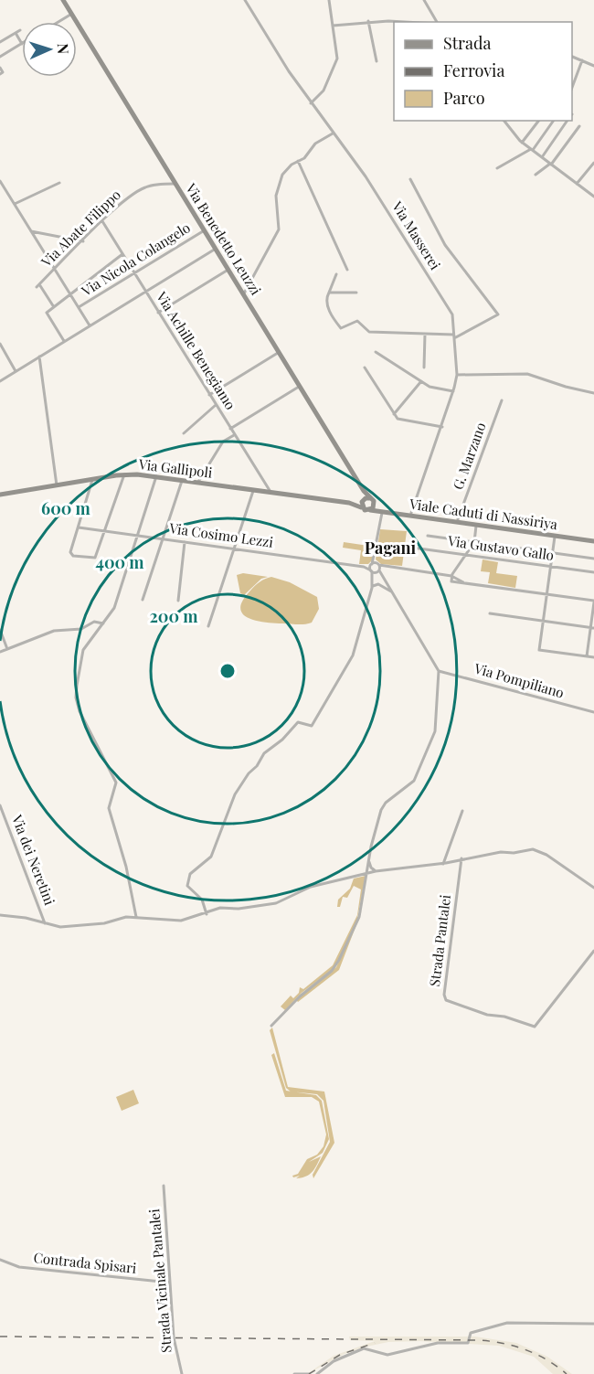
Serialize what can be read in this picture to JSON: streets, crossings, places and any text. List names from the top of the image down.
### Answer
{
  "streets": {
    "main road": ["Via Benedetto Leuzzi", "Via Gallipoli", "Viale Caduti di Nassiriya"],
    "street": [
      "Via Abate Filippo",
      "Via Masserei",
      "Via Nicola Colangelo",
      "Via Achille Benegiamo",
      "G. Marzano",
      "Via Cosimo Lezzi",
      "Via Gustavo Gallo",
      "Via Pompiliano",
      "Via dei Neretini",
      "Strada Pantalei",
      "Contrada Spisari",
      "Strada Vicinale Pantalei"
    ]
  },
  "crossings": [
    ["Via Abate Filippo", "Via Benedetto Leuzzi"],
    ["Via Abate Filippo", "Via Achille Benegiamo"],
    ["Via Masserei", "Viale Caduti di Nassiriya"],
    ["Via Benedetto Leuzzi", "Via Nicola Colangelo"],
    ["Via Benedetto Leuzzi", "Via Gallipoli"],
    ["Via Benedetto Leuzzi", "Viale Caduti di Nassiriya"],
    ["Via Nicola Colangelo", "Via Achille Benegiamo"],
    ["Via Achille Benegiamo", "Via Gallipoli"],
    ["G. Marzano", "Viale Caduti di Nassiriya"],
    ["Via Gallipoli", "Viale Caduti di Nassiriya"],
    ["Contrada Spisari", "Strada Vicinale Pantalei"]
  ],
  "districts": ["Pagani"],
  "legend": ["Strada", "Ferrovia", "Parco"],
  "north": "right",
  "rings": ["600 m", "400 m", "200 m"]
}
